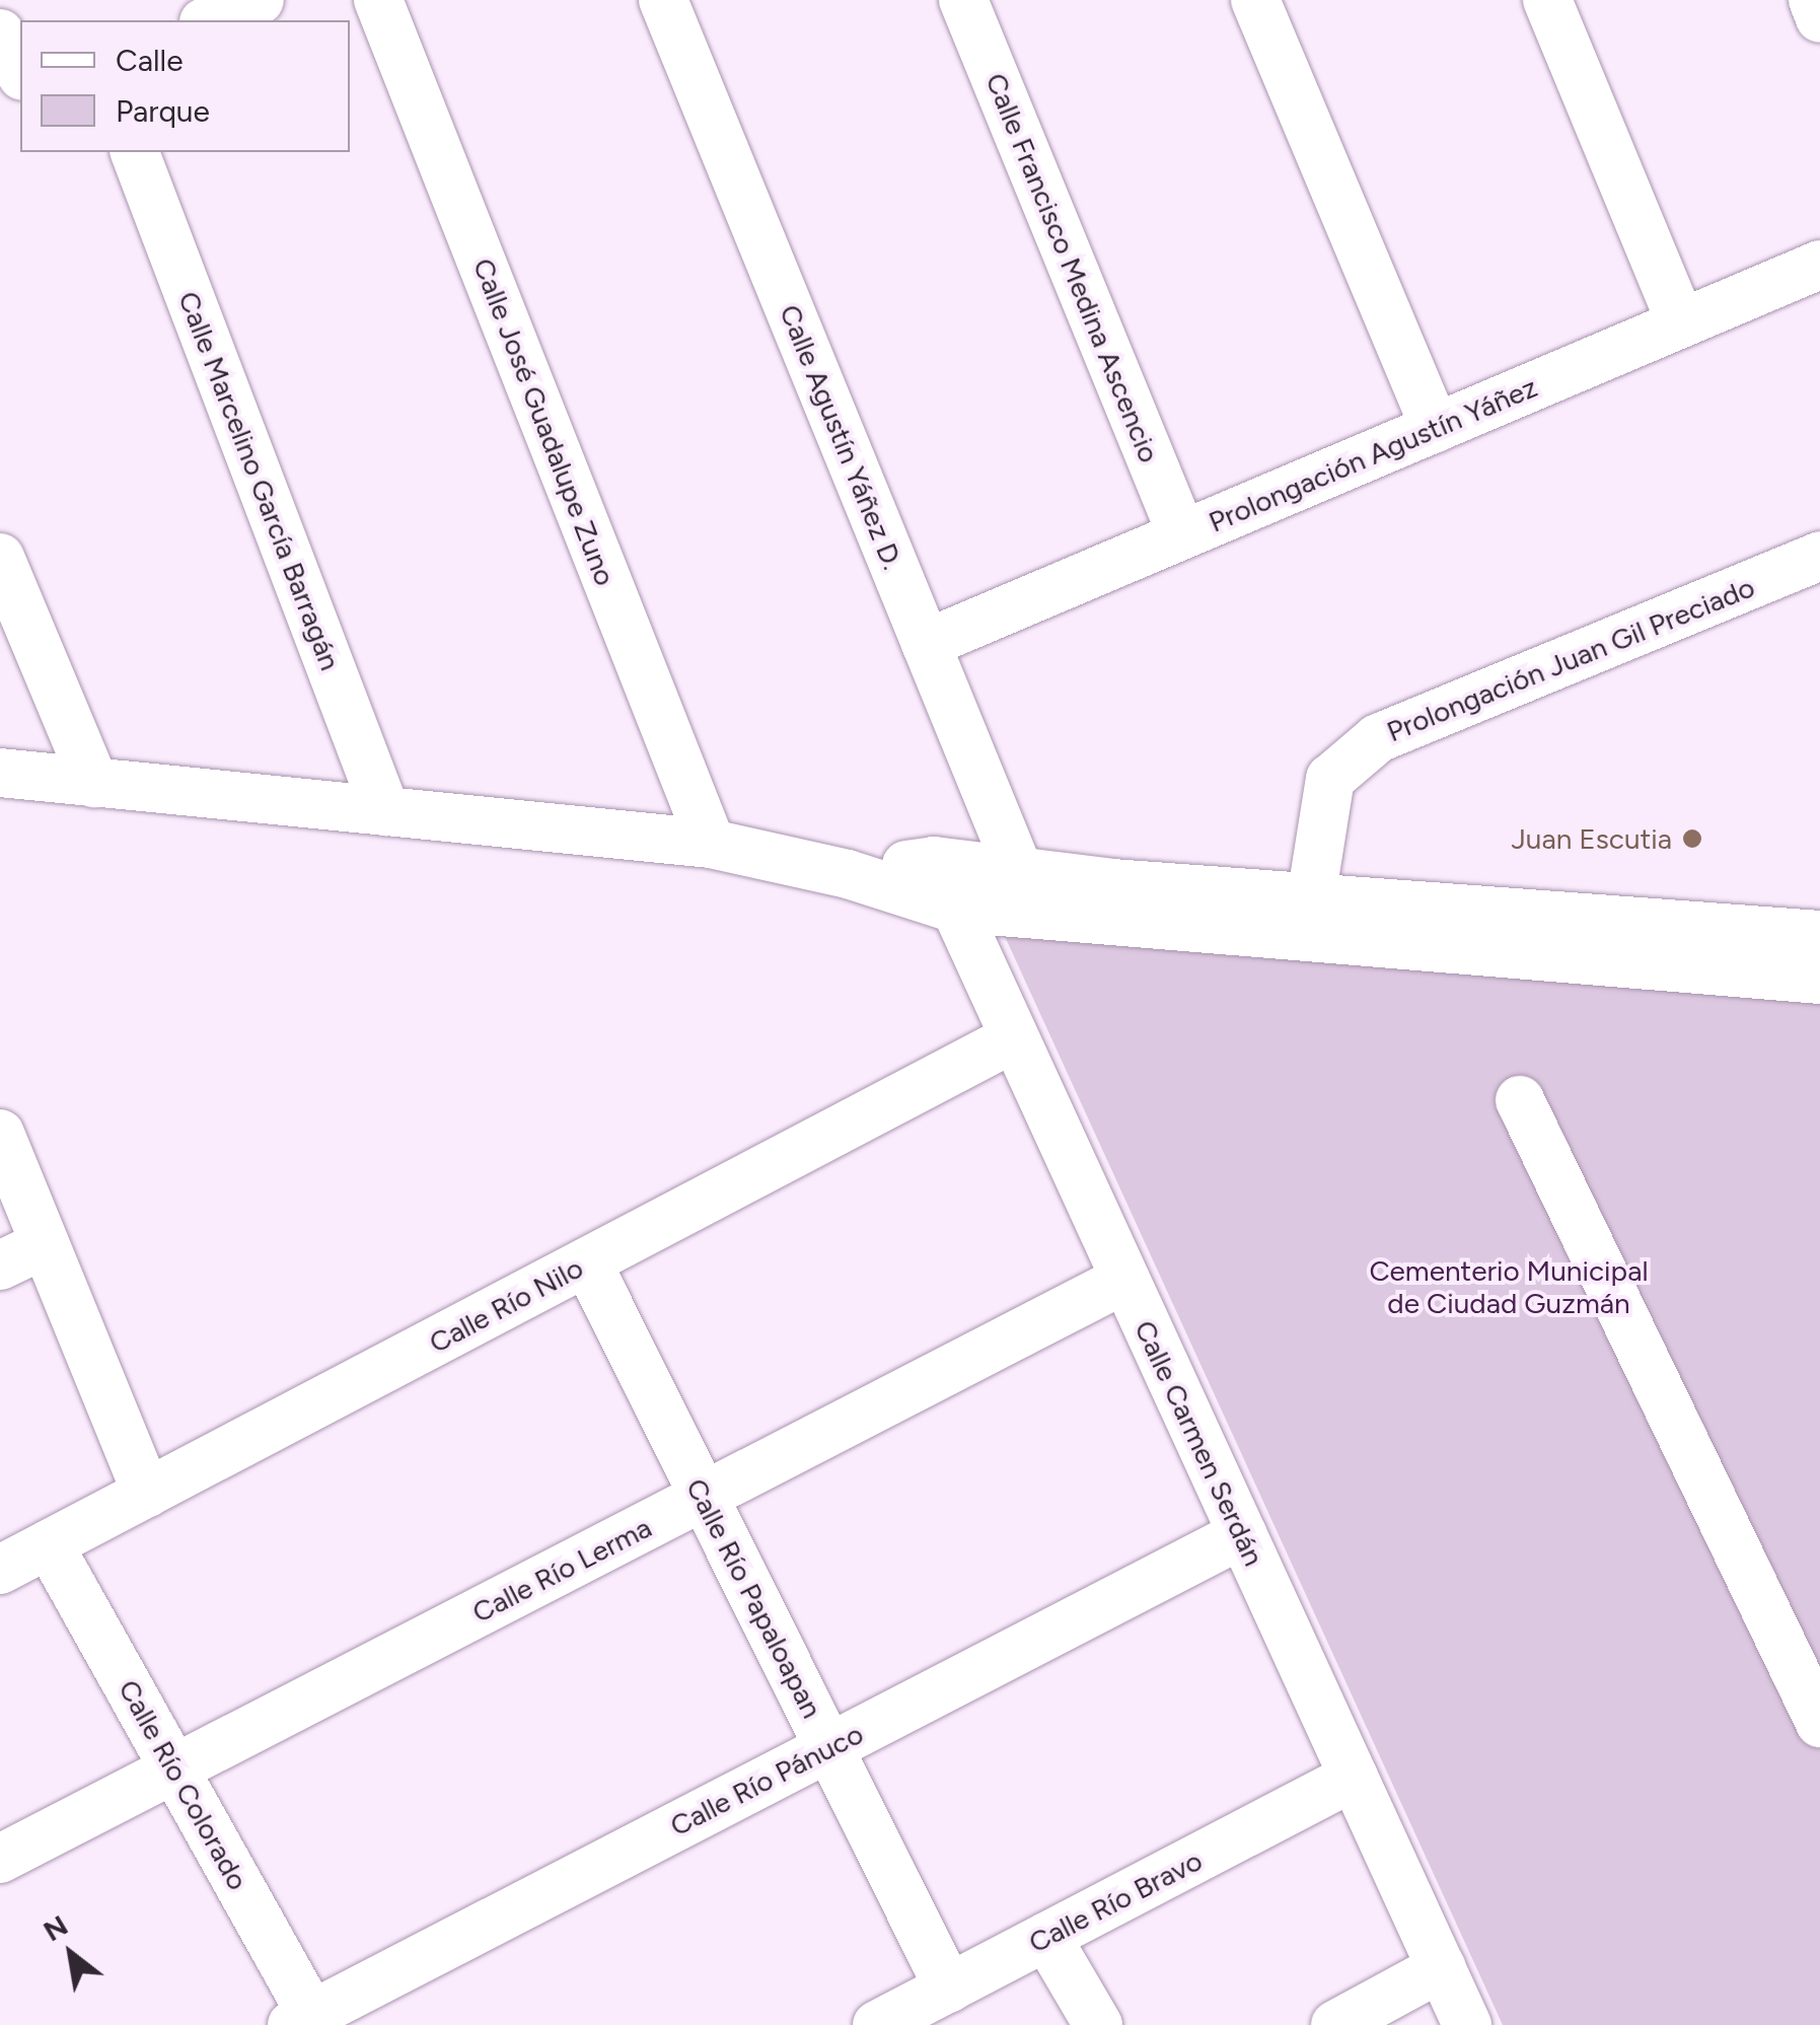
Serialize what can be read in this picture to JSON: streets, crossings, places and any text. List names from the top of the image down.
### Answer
{
  "streets": {
    "street": [
      "Calle Francisco Medina Ascencio",
      "Calle José Guadalupe Zuno",
      "Calle Agustín Yáñez D.",
      "Prolongación Agustín Yáñez",
      "Calle Marcelino García Barragán",
      "Prolongación Juan Gil Preciado",
      "Calle Río Nilo",
      "Calle Carmen Serdán",
      "Calle Río Lerma",
      "Calle Río Papaloapan",
      "Calle Río Pánuco",
      "Calle Río Colorado",
      "Calle Río Bravo"
    ]
  },
  "crossings": [
    ["Calle Francisco Medina Ascencio", "Prolongación Agustín Yáñez"],
    ["Calle Agustín Yáñez D.", "Prolongación Agustín Yáñez"],
    ["Calle Río Nilo", "Calle Carmen Serdán"],
    ["Calle Río Nilo", "Calle Río Papaloapan"],
    ["Calle Río Nilo", "Calle Río Colorado"],
    ["Calle Carmen Serdán", "Calle Río Lerma"],
    ["Calle Carmen Serdán", "Calle Río Pánuco"],
    ["Calle Carmen Serdán", "Calle Río Bravo"],
    ["Calle Río Lerma", "Calle Río Papaloapan"],
    ["Calle Río Lerma", "Calle Río Colorado"],
    ["Calle Río Papaloapan", "Calle Río Pánuco"],
    ["Calle Río Papaloapan", "Calle Río Bravo"],
    ["Calle Río Pánuco", "Calle Río Colorado"]
  ],
  "parks": ["Cementerio Municipal de Ciudad Guzmán"],
  "places": ["Juan Escutia"],
  "legend": ["Calle", "Parque"],
  "north": "top left"
}
